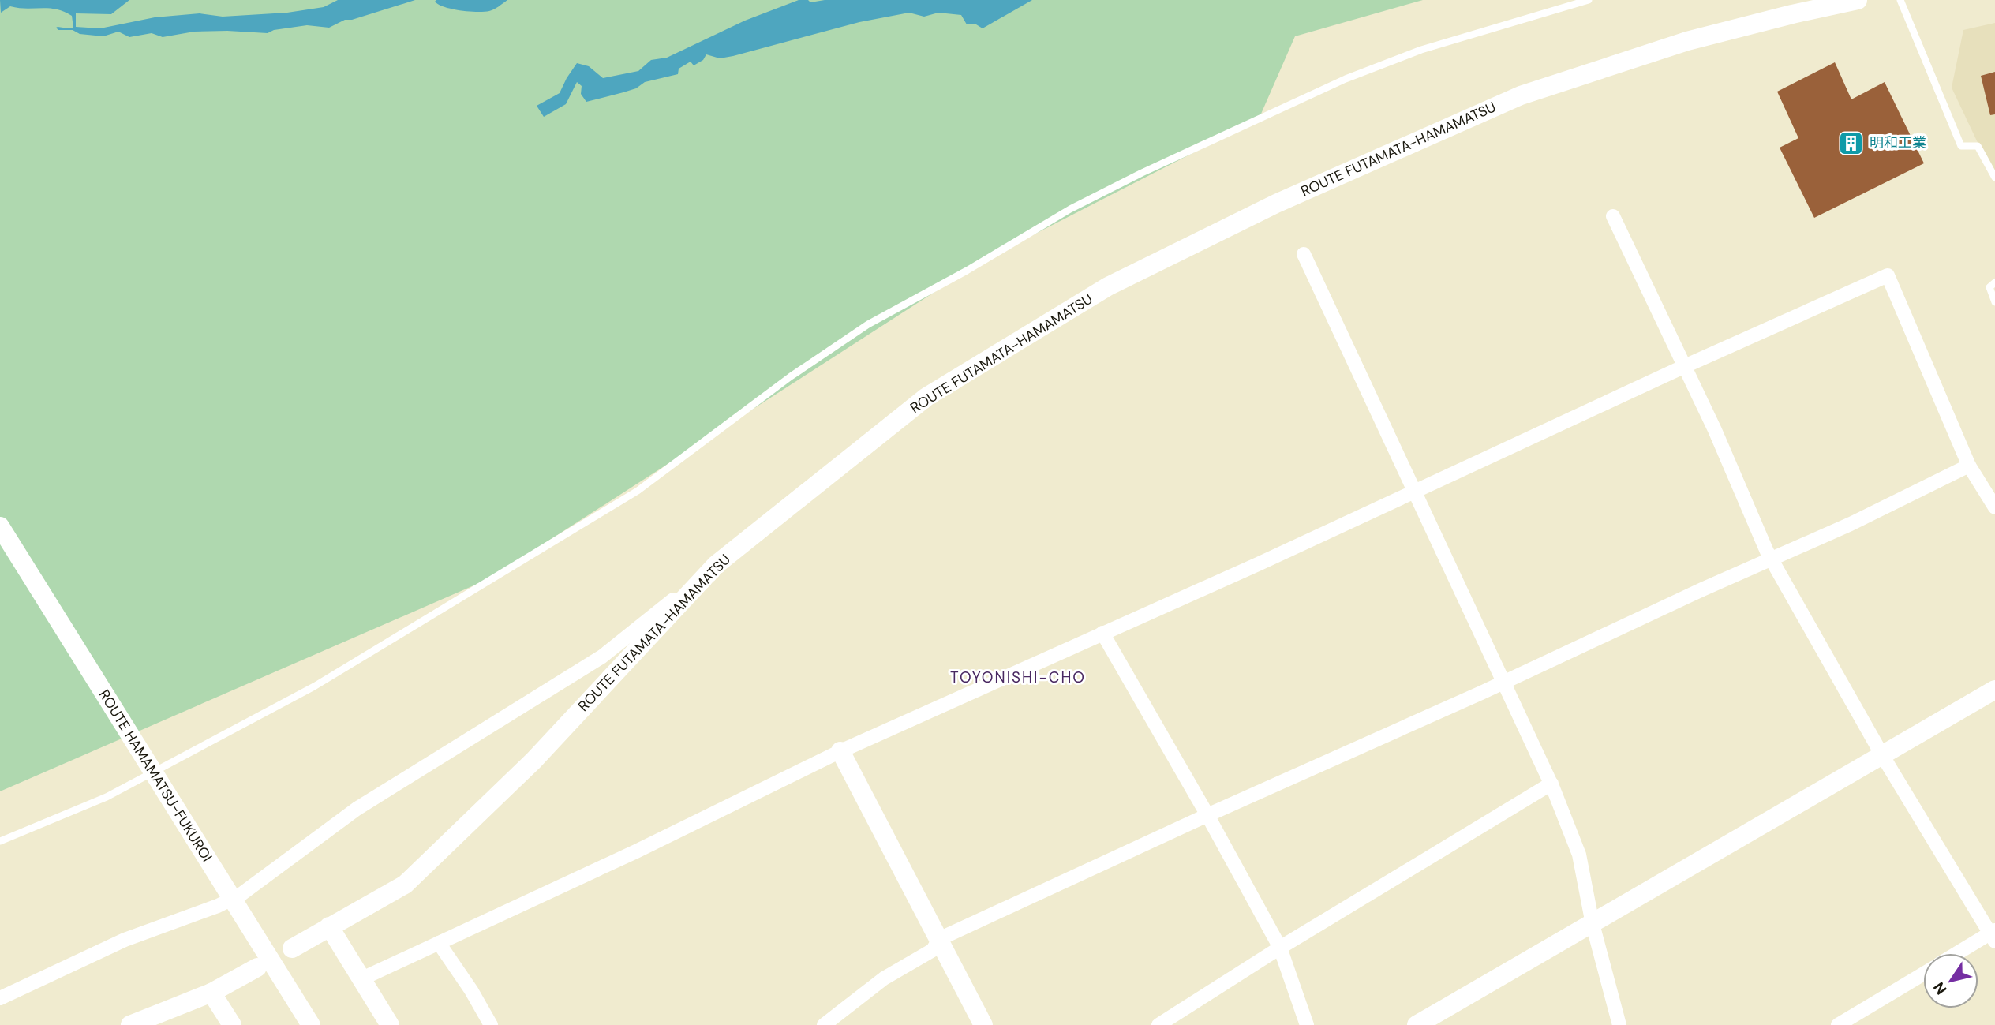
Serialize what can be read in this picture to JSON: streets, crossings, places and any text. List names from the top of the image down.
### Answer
{
  "streets": {
    "main road": ["ROUTE FUTAMATA-HAMAMATSU", "ROUTE HAMAMATSU-FUKUROI"]
  },
  "districts": ["TOYONISHI-CHO"],
  "places": {
    "building": ["明和工業"]
  },
  "north": "bottom left"
}
